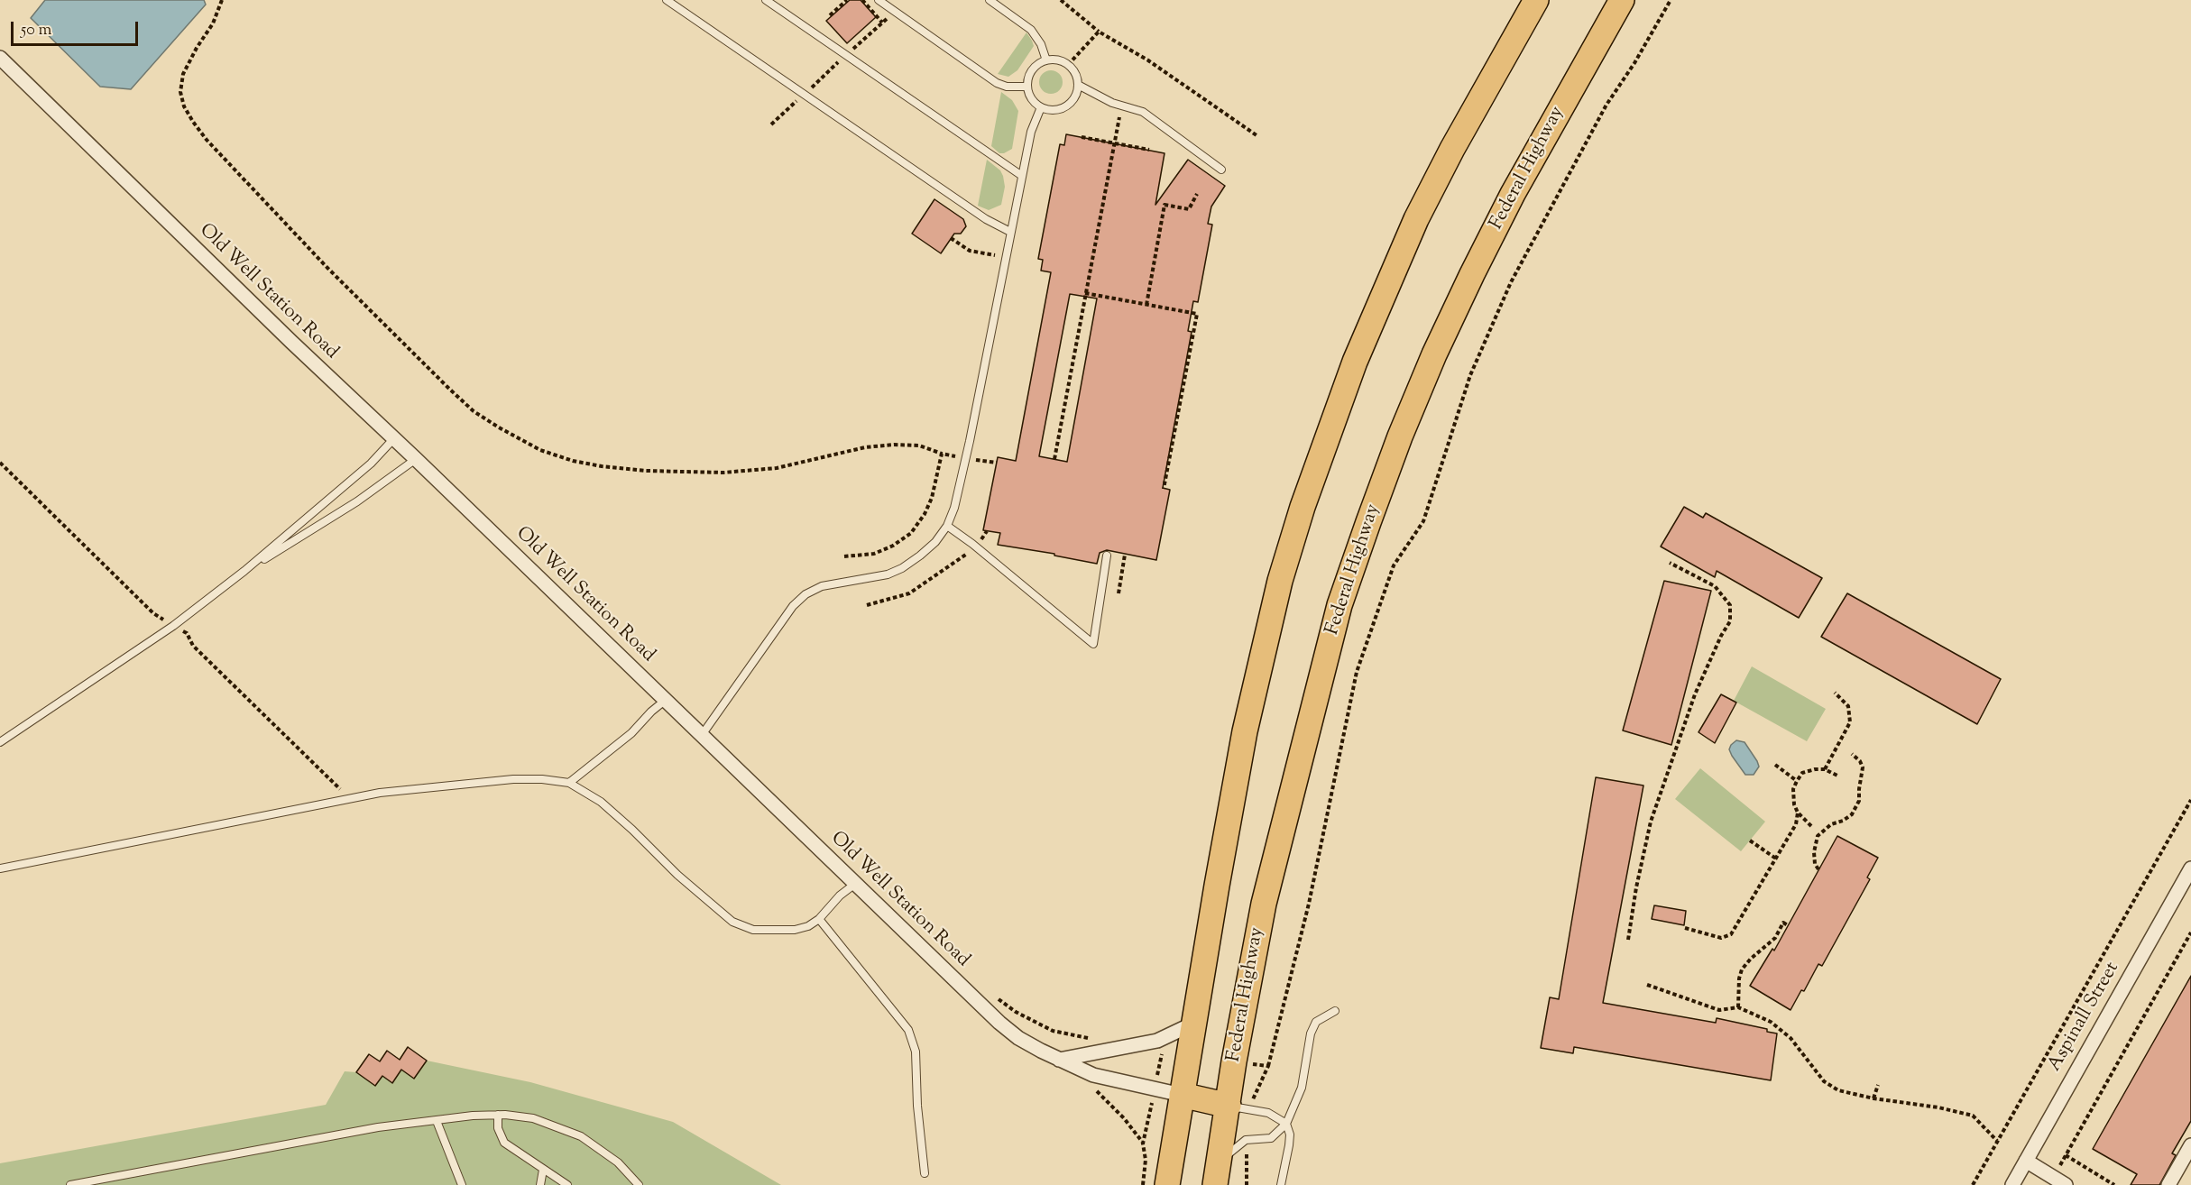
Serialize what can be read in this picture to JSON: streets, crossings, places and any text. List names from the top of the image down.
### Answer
{
  "streets": {
    "highway": ["Federal Highway"],
    "street": ["Old Well Station Road", "Aspinall Street"]
  },
  "scale_bar": "50 m"
}
